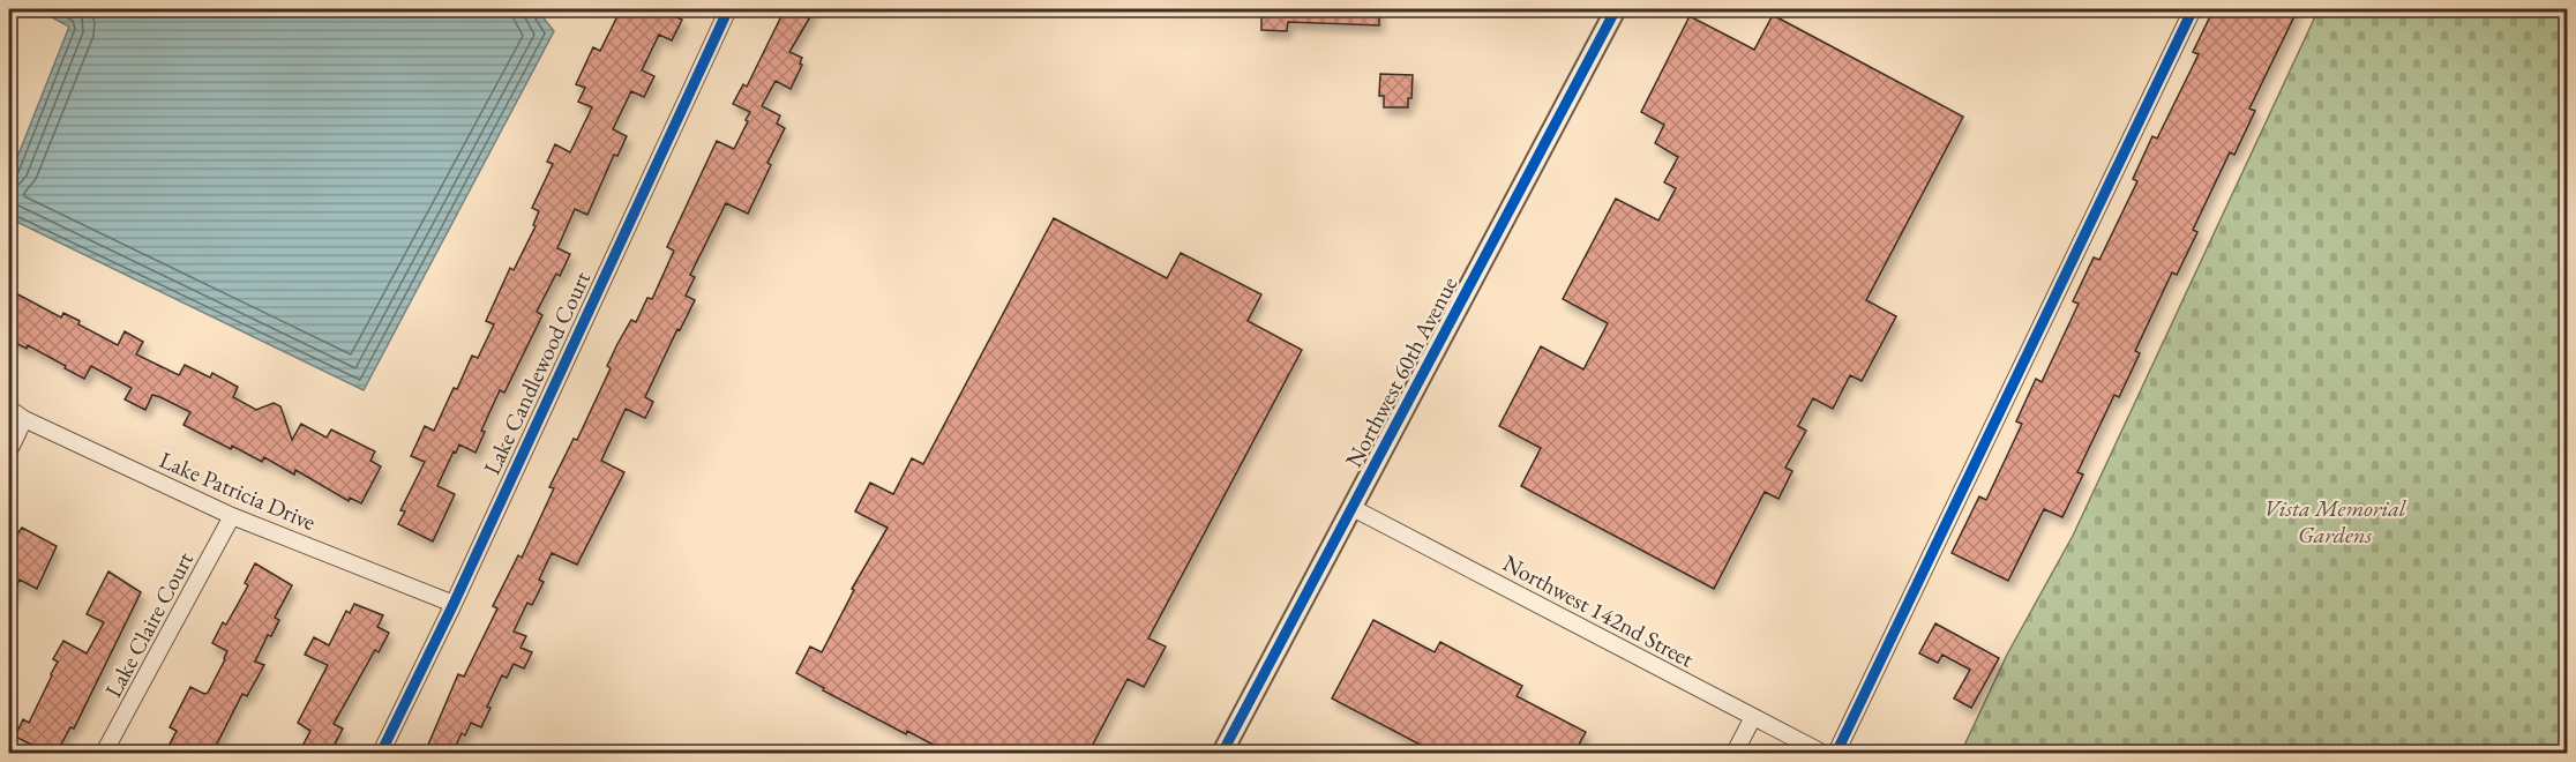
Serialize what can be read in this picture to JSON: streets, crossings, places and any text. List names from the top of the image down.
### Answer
{
  "streets": {
    "street": [
      "Northwest 60th Avenue",
      "Lake Candlewood Court",
      "Lake Patricia Drive",
      "Northwest 142nd Street",
      "Lake Claire Court"
    ]
  },
  "crossings": [
    ["Northwest 60th Avenue", "Northwest 142nd Street"],
    ["Lake Candlewood Court", "Lake Patricia Drive"],
    ["Lake Patricia Drive", "Lake Claire Court"]
  ],
  "parks": ["Vista Memorial Gardens"]
}
